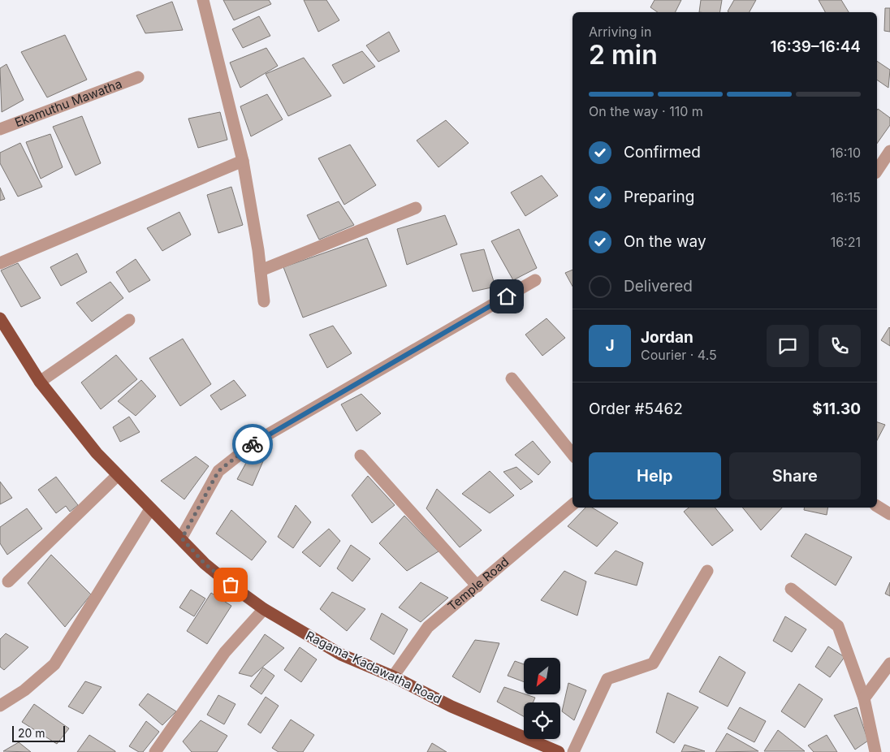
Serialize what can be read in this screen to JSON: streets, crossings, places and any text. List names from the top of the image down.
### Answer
{
  "streets": {
    "main road": ["Ragama-Kadawatha Road"],
    "street": ["Ekamuthu Mawatha", "Temple Road"]
  },
  "crossings": [
    ["Temple Road", "Ragama-Kadawatha Road"]
  ],
  "scale_bar": "20 m",
  "north": "bottom left",
  "page": {
    "heading": ["2 min", "Arriving in", "16:39–16:44"],
    "panel": [
      "Jordan",
      "Courier · 4.5",
      "Order #5462",
      "$11.30"
    ],
    "bar": "On the way · 110 m",
    "list": [
      ["Confirmed", "16:10"],
      ["Preparing", "16:15"],
      ["On the way", "16:21"],
      "Delivered"
    ],
    "round": "J",
    "buttons": ["Help", "Share"],
    "scale": "20 m"
  }
}
